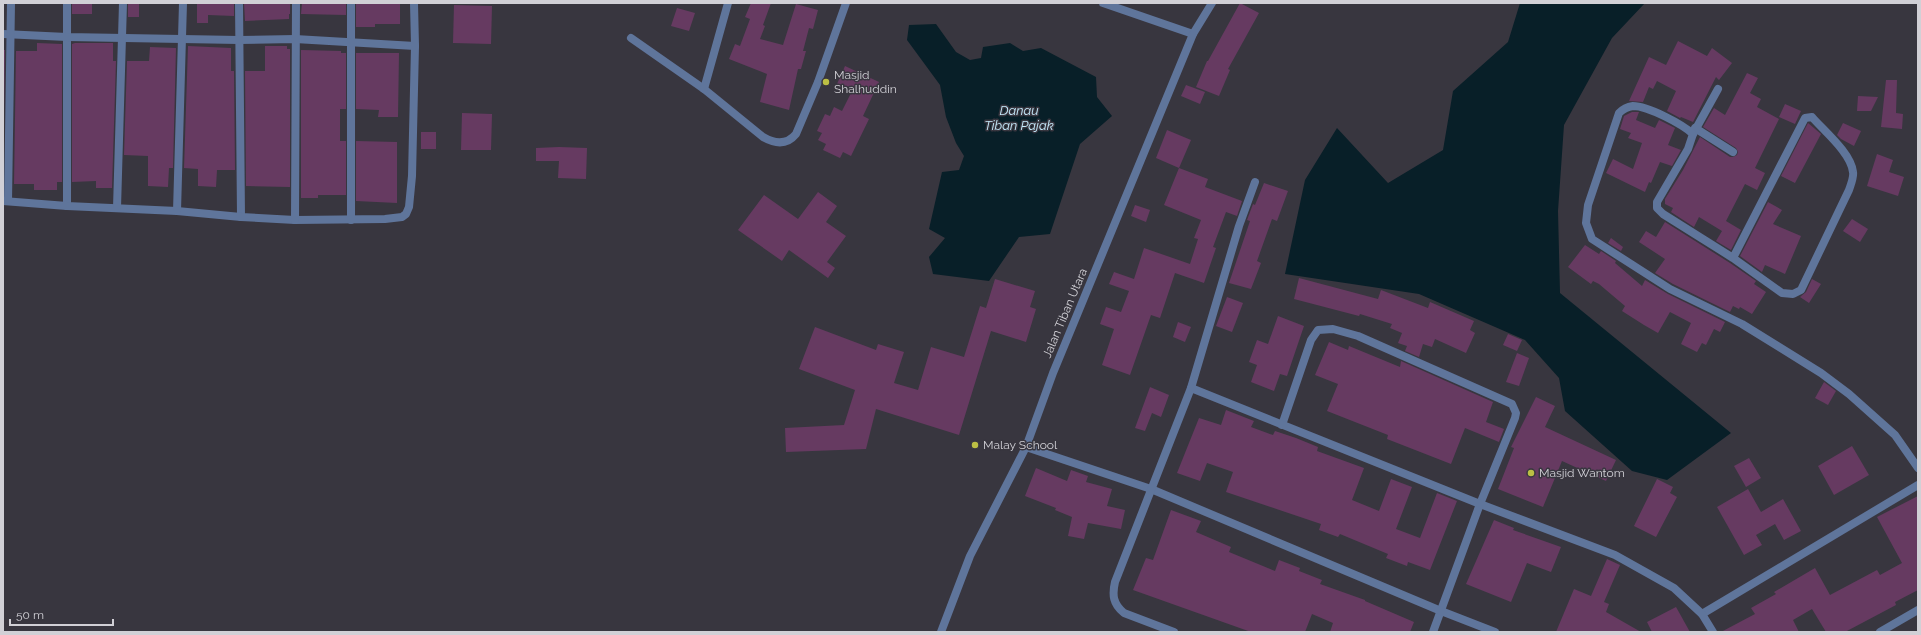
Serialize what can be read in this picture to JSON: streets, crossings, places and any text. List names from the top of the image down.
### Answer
{
  "streets": {
    "street": ["Jalan Tiban Utara"]
  },
  "water": ["Danau Tiban Pajak"],
  "places": ["Masjid Shalhuddin", "Malay School", "Masjid Wantom"],
  "scale_bar": "50 m"
}
